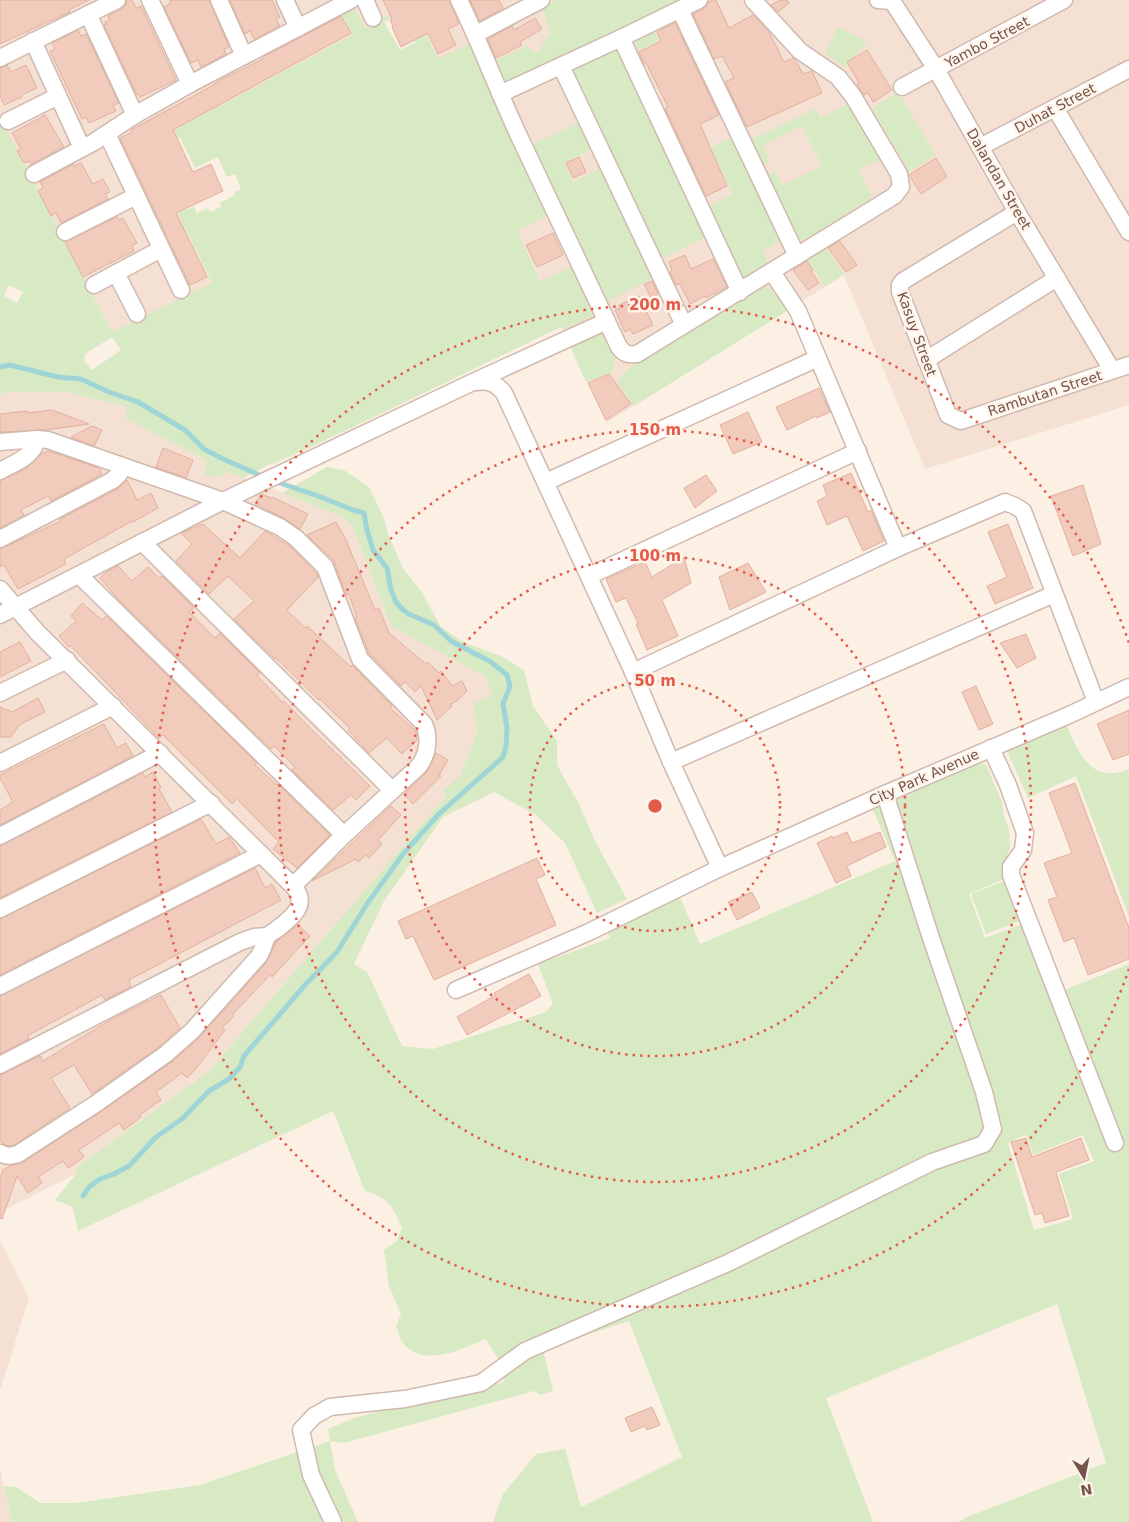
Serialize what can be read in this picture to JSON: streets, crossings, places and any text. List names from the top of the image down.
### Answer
{
  "streets": {
    "street": [
      "Yambo Street",
      "Duhat Street",
      "Dalandan Street",
      "Kasuy Street",
      "Rambutan Street",
      "City Park Avenue"
    ]
  },
  "crossings": [
    ["Yambo Street", "Dalandan Street"],
    ["Duhat Street", "Dalandan Street"],
    ["Dalandan Street", "Kasuy Street"],
    ["Dalandan Street", "Rambutan Street"],
    ["Kasuy Street", "Rambutan Street"]
  ],
  "north": "bottom",
  "rings": [
    "200 m",
    "150 m",
    "100 m",
    "50 m"
  ]
}
